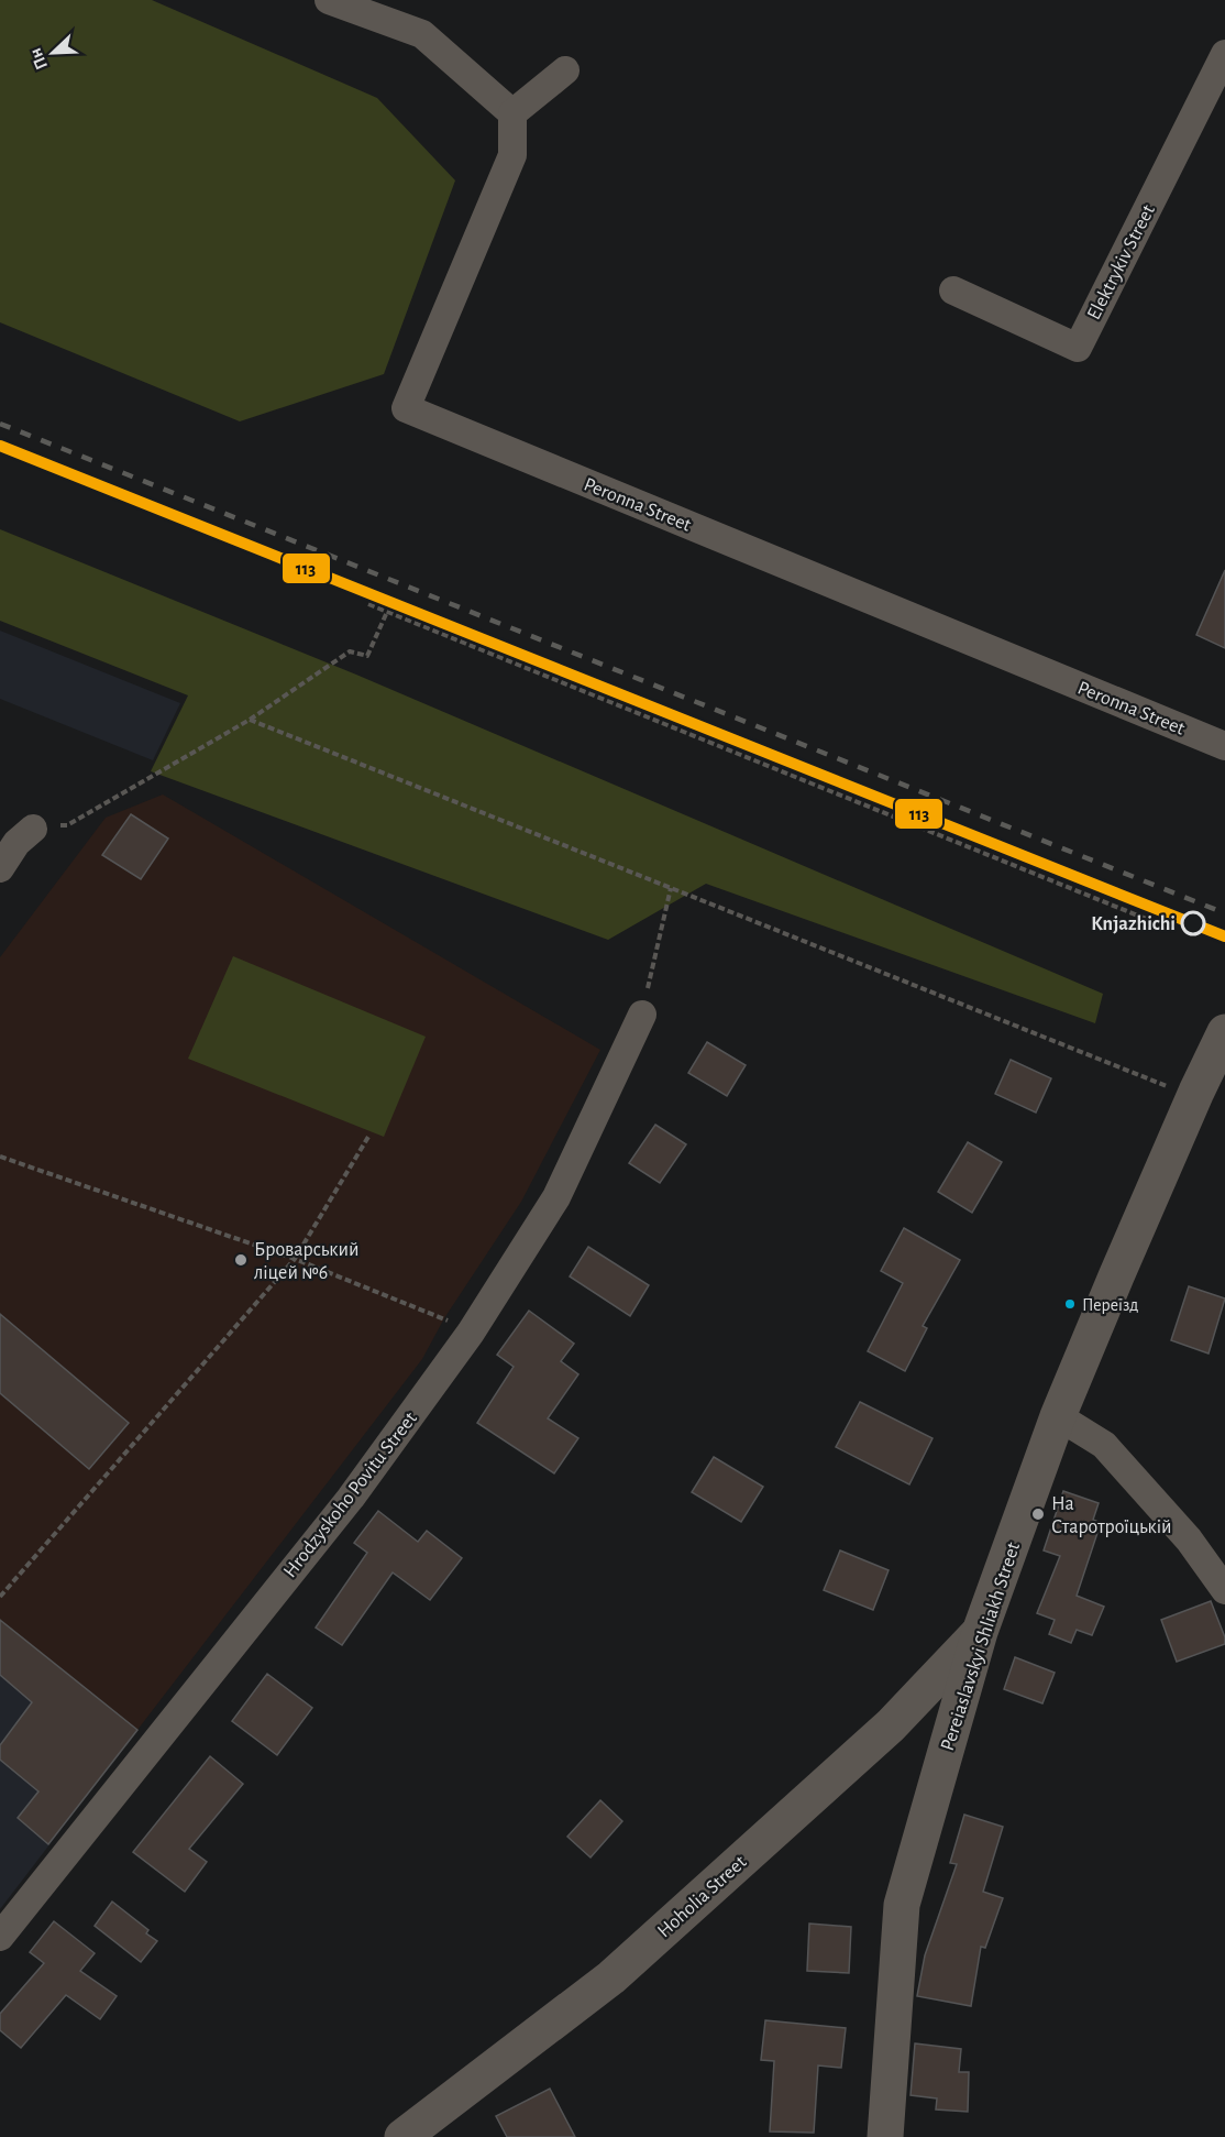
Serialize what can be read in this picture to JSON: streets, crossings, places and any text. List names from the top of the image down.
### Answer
{
  "streets": {
    "street": [
      "Elektrykiv Street",
      "Peronna Street",
      "Hrodzyskoho Povitu Street",
      "Pereiaslavskyi Shliakh Street",
      "Hoholia Street"
    ]
  },
  "crossings": [
    ["Pereiaslavskyi Shliakh Street", "Hoholia Street"]
  ],
  "places": [
    "Knjazhichi",
    "Броварський ліцей №6",
    "Переїзд",
    "На Старотроїцькій"
  ],
  "lines": ["transit line 113"],
  "north": "bottom left"
}
